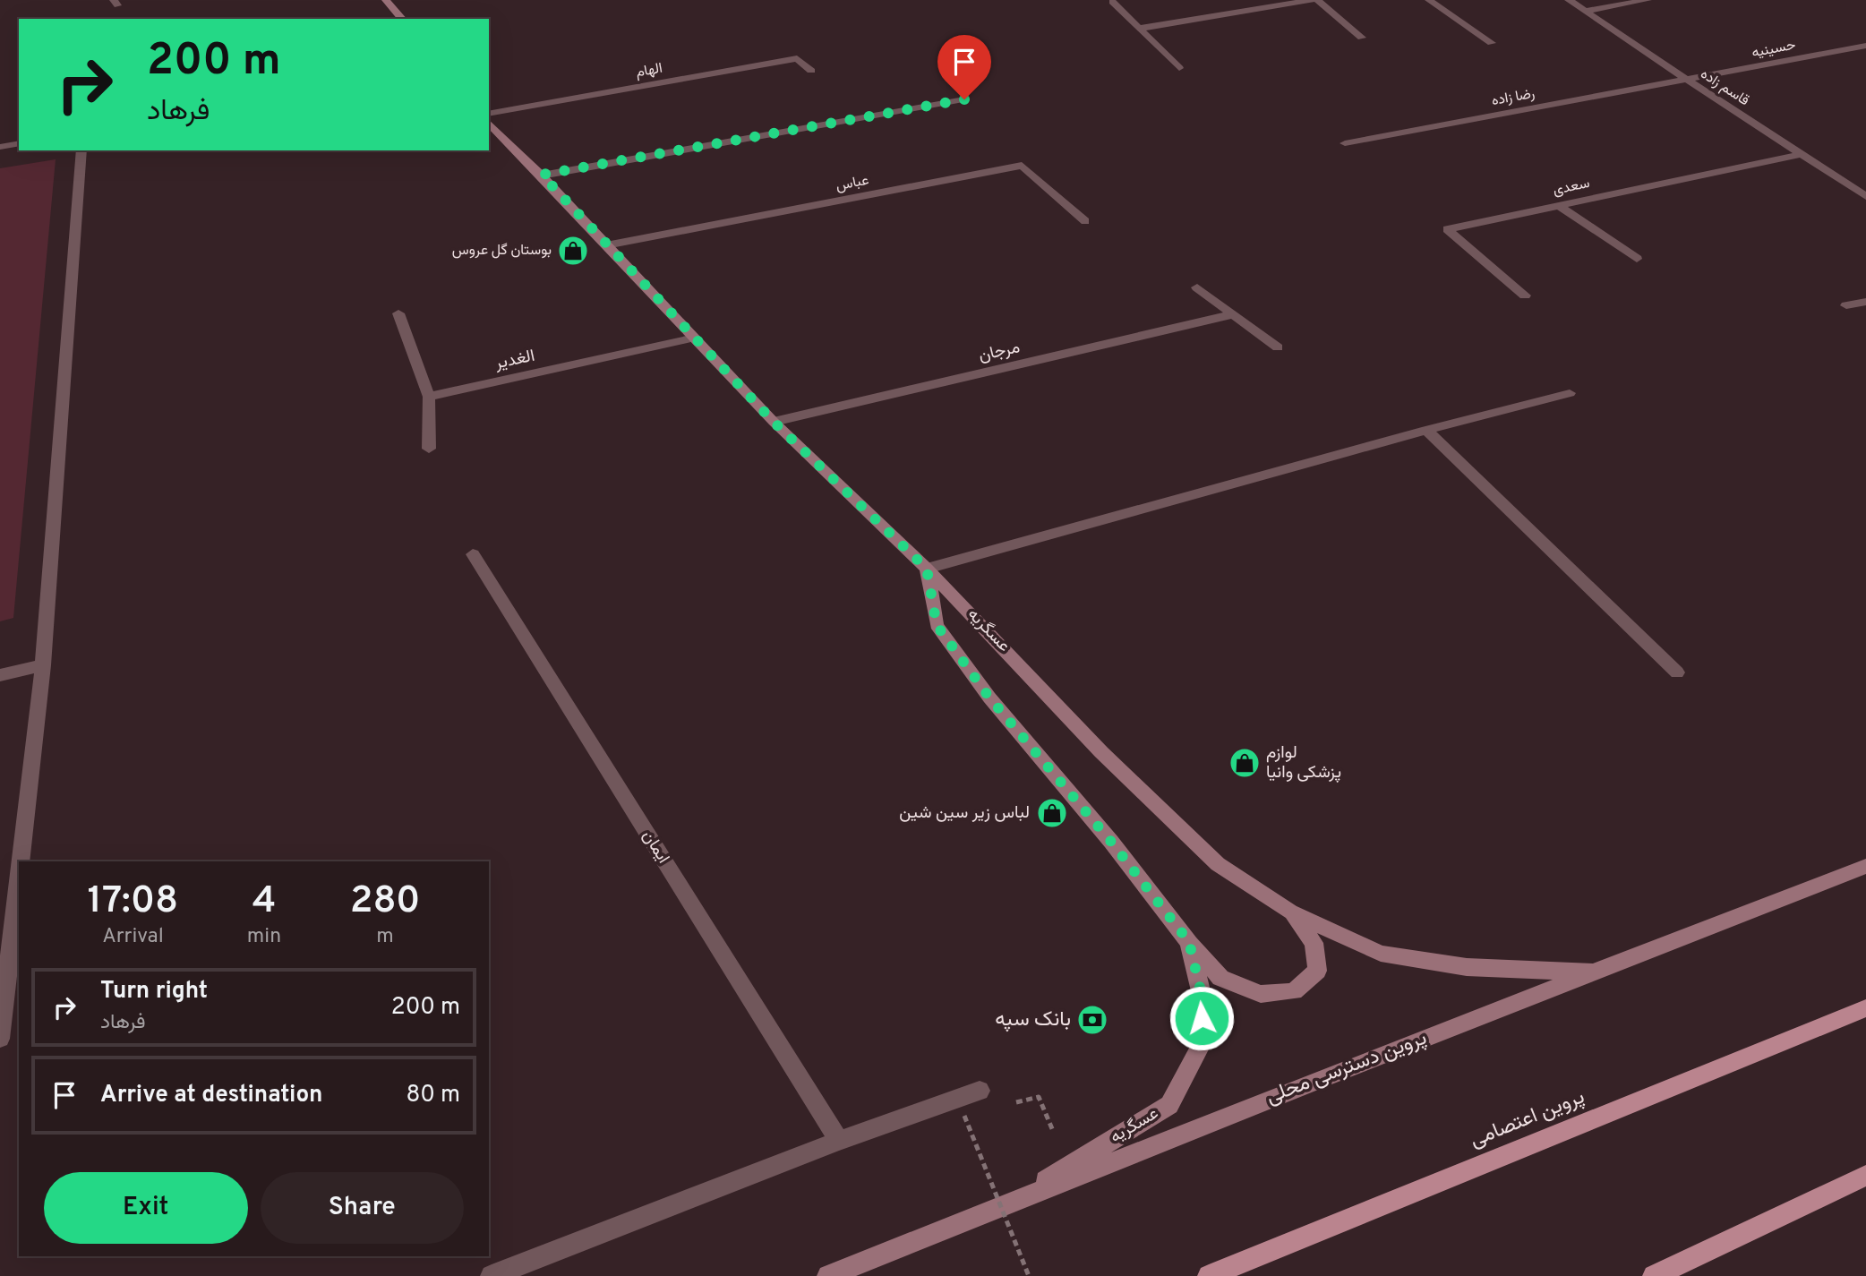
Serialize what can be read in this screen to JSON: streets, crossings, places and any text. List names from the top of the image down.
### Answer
{
  "streets": {
    "main road": ["عسگریه", "پروین دسترسی محلی", "پروین اعتصامی"],
    "street": [
      "حسینیه",
      "الهام",
      "قاسم زاده",
      "رضا زاده",
      "عباس",
      "سعدی",
      "مرجان",
      "الغدیر",
      "ایمان"
    ]
  },
  "crossings": [
    ["حسینیه", "قاسم زاده"],
    ["حسینیه", "رضا زاده"],
    ["قاسم زاده", "رضا زاده"],
    ["قاسم زاده", "سعدی"],
    ["عباس", "عسگریه"],
    ["مرجان", "عسگریه"],
    ["الغدیر", "عسگریه"],
    ["عسگریه", "پروین دسترسی محلی"]
  ],
  "places": {
    "shop": ["بوستان گل عروس", "لوازم پزشکی وانیا", "لباس زیر سین شین"],
    "bank": ["بانک سپه"]
  },
  "page": {
    "turn": ["200 m", "فرهاد"],
    "eta": [
      "17:08",
      "Arrival",
      "4",
      "min",
      "280",
      "m"
    ],
    "list": [
      {
        "name": "Turn right",
        "note": "فرهاد",
        "value": "200 m"
      },
      {
        "name": "Arrive at destination",
        "value": "80 m"
      }
    ],
    "buttons": ["Exit", "Share"]
  }
}
